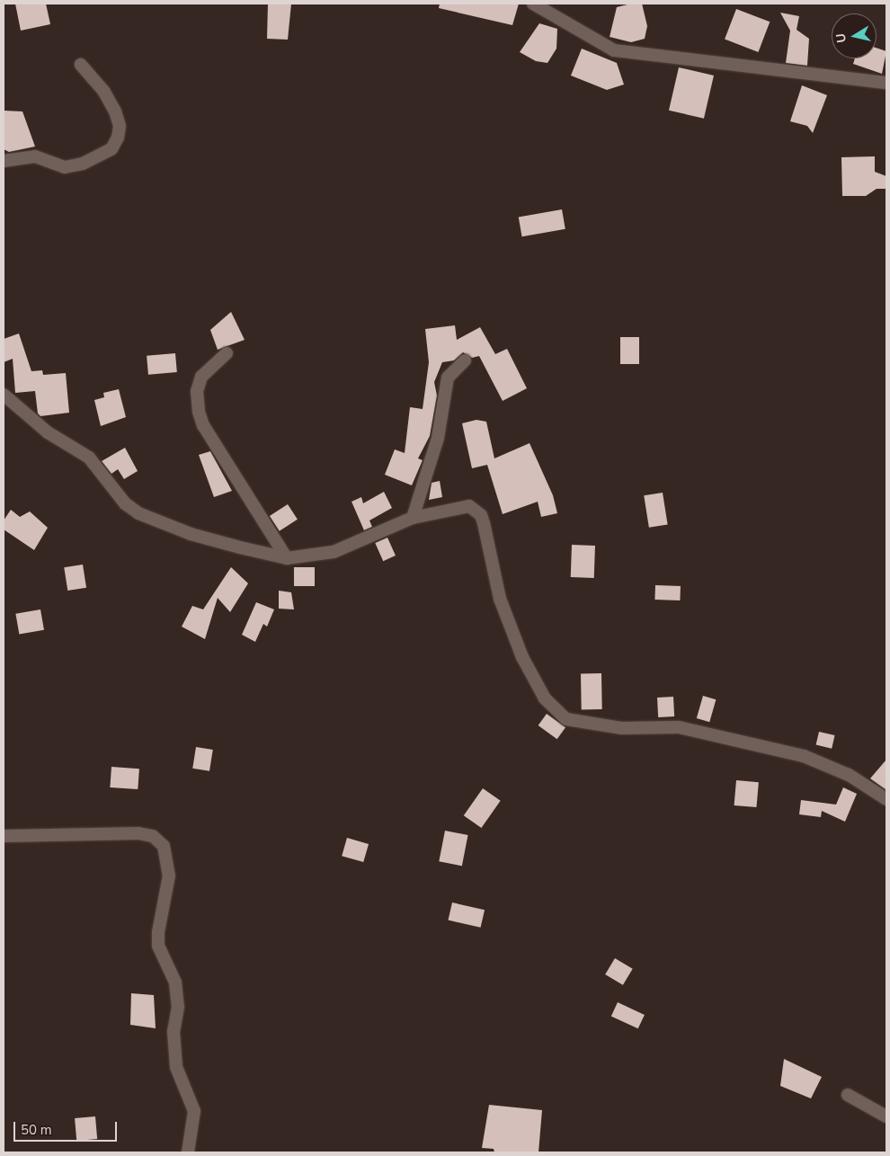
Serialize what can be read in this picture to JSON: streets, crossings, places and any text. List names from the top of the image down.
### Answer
{
  "scale_bar": "50 m",
  "north": "left"
}
